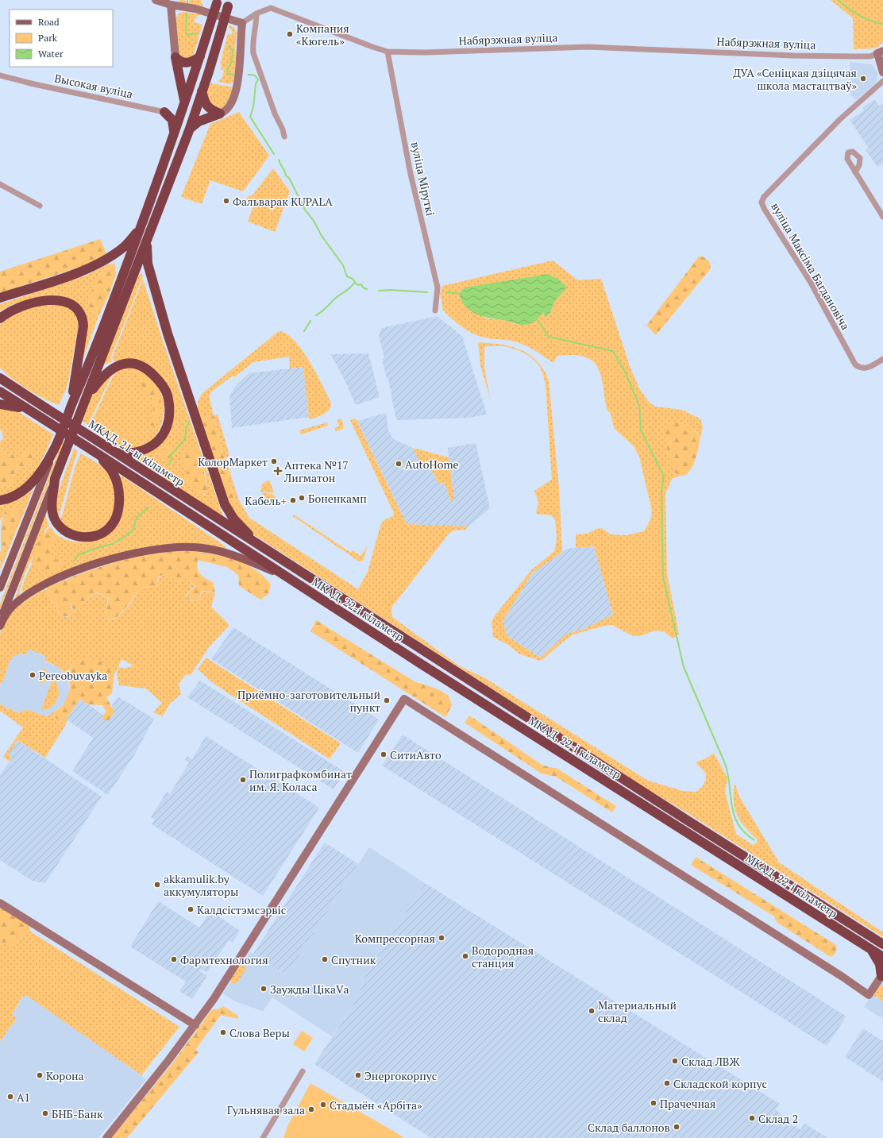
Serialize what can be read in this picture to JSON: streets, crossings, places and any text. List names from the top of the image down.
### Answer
{
  "streets": {
    "highway": ["МКАД, 21-ы кіламетр", "МКАД, 22-і кіламетр"],
    "street": [
      "Набярэжная вуліца",
      "Высокая вуліца",
      "вуліца Міруткі",
      "вуліца Максіма Багдановіча"
    ]
  },
  "crossings": [
    ["Набярэжная вуліца", "вуліца Міруткі"],
    ["МКАД, 21-ы кіламетр", "МКАД, 22-і кіламетр"]
  ],
  "places": {
    "other": [
      "Компания «Кюгель»",
      "ДУА «Сеніцкая дзіцячая школа мастацтваў»",
      "Фальварак KUPALA",
      "КолорМаркет",
      "AutoHome",
      "Боненкамп",
      "Кабель+",
      "Pereobuvayka",
      "Приёмно-заготовительный пункт",
      "СитиАвто",
      "Полиграфкомбинат им. Я. Коласа",
      "akkamulik.by аккумуляторы",
      "Калдсістэмсэрвіс",
      "Компрессорная",
      "Водородная станция",
      "Фармтехнология",
      "Спутник",
      "Заужды ЦікаVа",
      "Материальный склад",
      "Слова Веры",
      "Склад ЛВЖ",
      "Корона",
      "Энергокорпус",
      "Складской корпус",
      "A1",
      "Прачечная",
      "Стадыён «Арбіта»",
      "Гульнявая зала",
      "БНБ-Банк",
      "Склад 2",
      "Склад баллонов"
    ],
    "health": ["Аптека №17 Лигматон"]
  },
  "legend": ["Road", "Park", "Water"]
}
